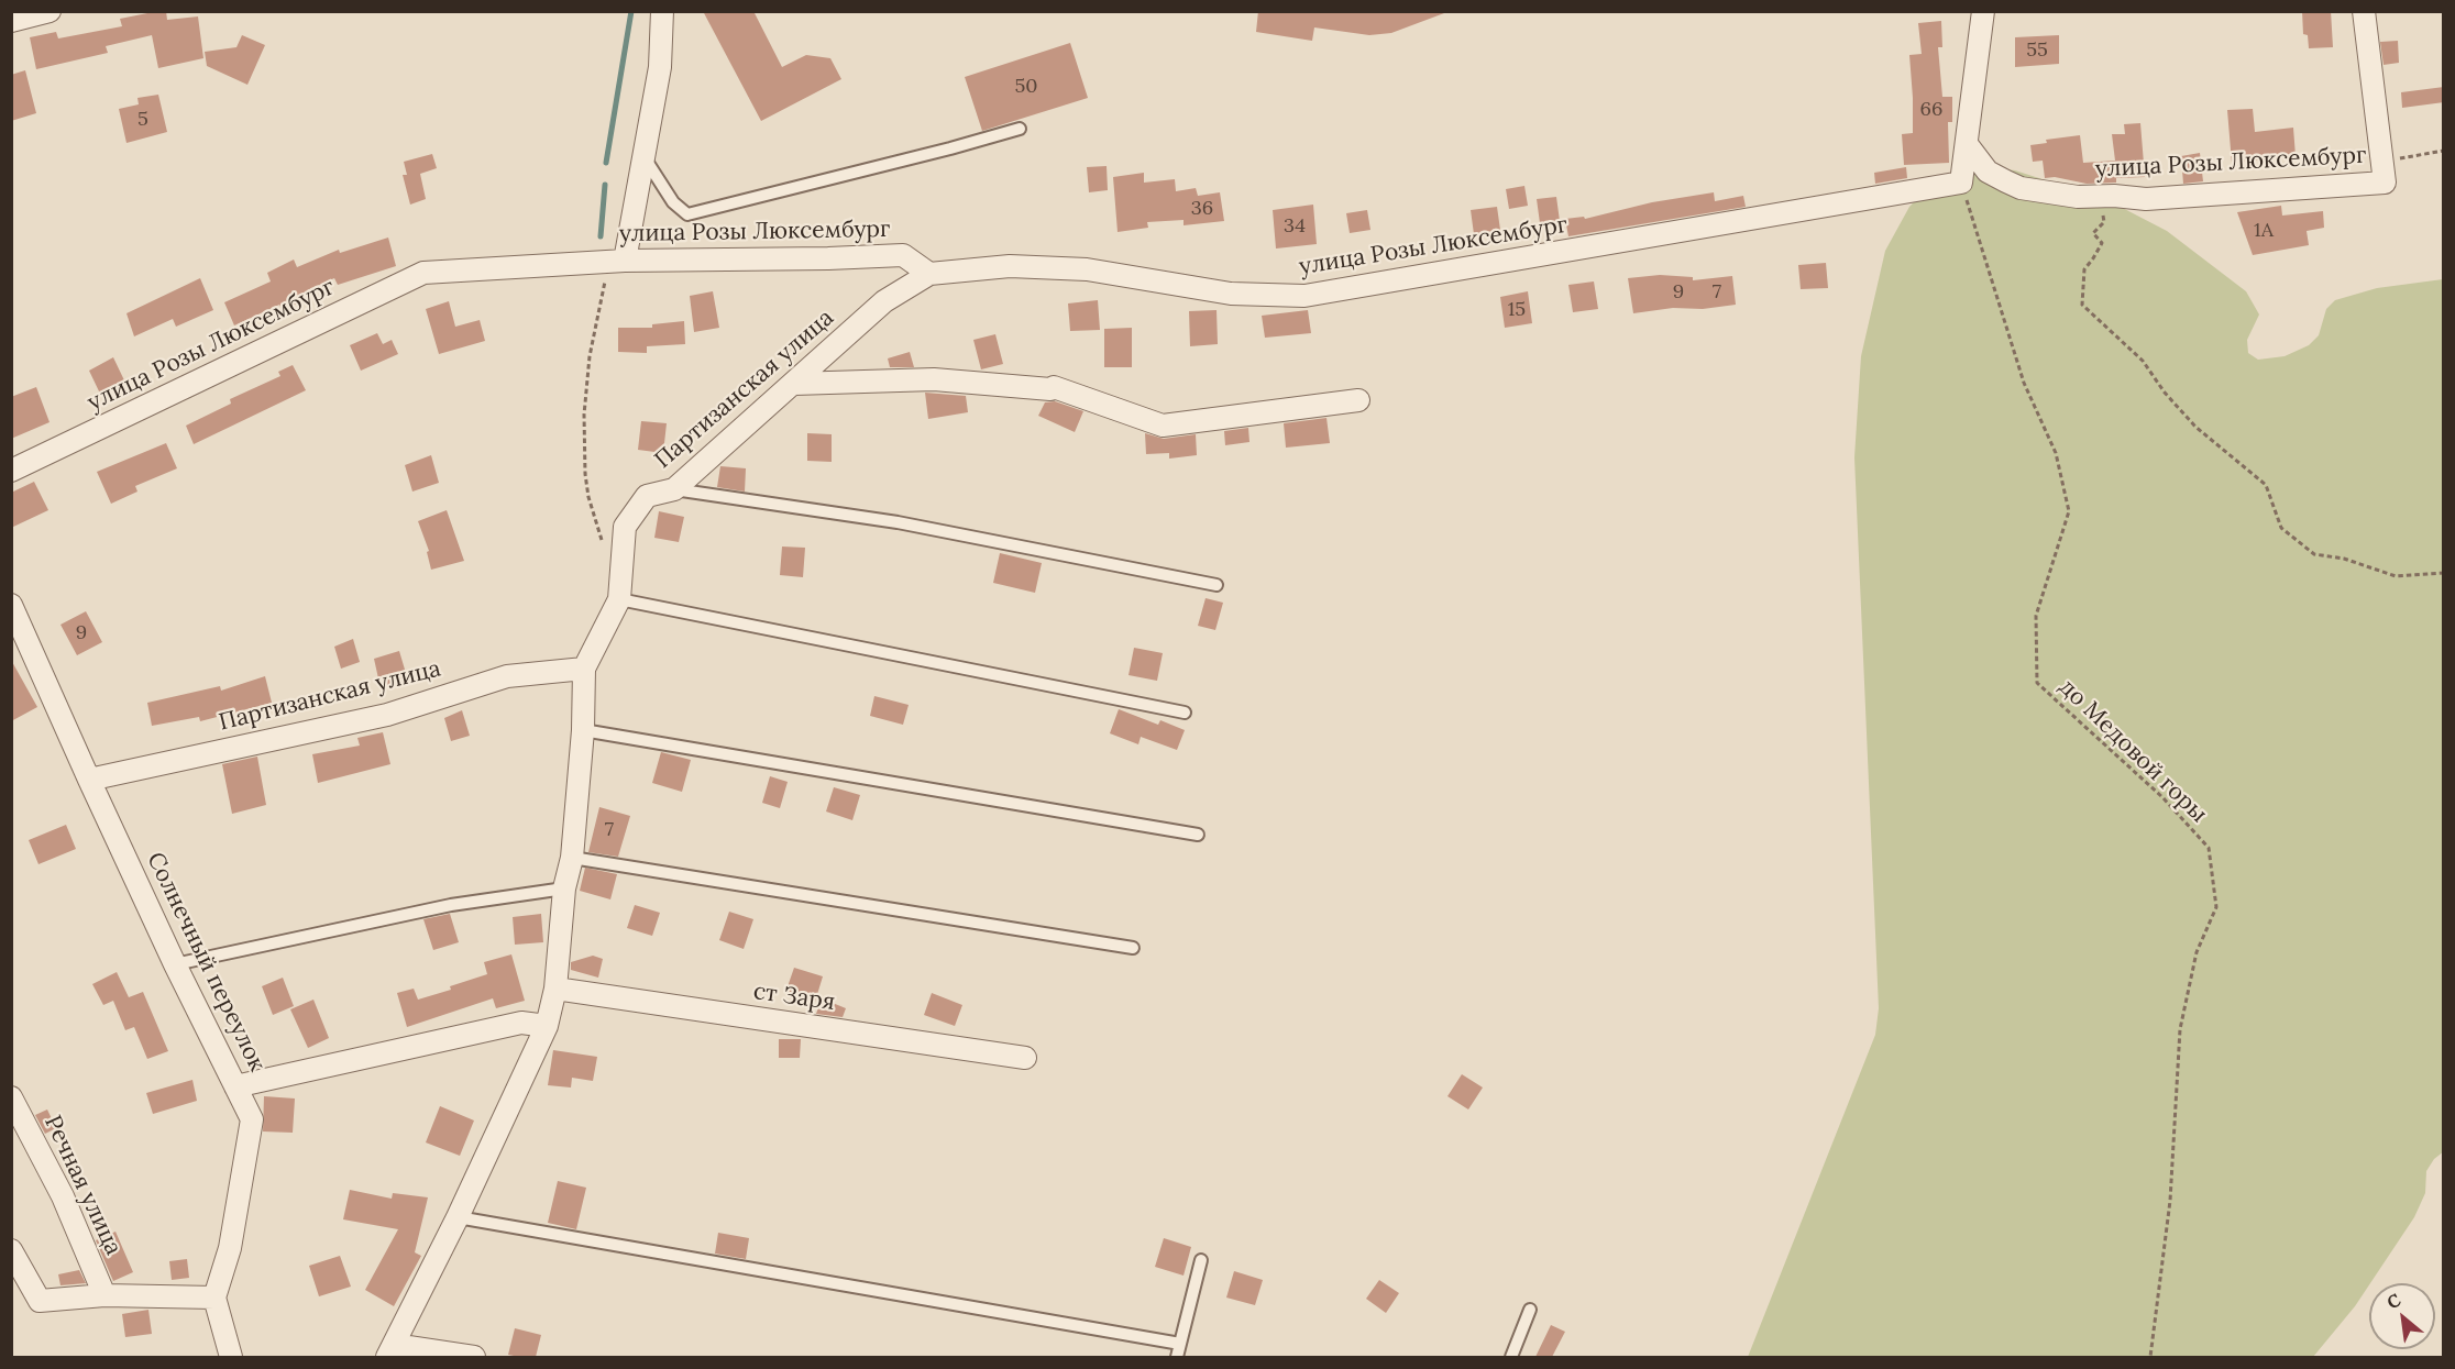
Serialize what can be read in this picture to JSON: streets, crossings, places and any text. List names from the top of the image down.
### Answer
{
  "streets": {
    "street": [
      "улица Розы Люксембург",
      "Партизанская улица",
      "Солнечный переулок",
      "ст Заря",
      "Речная улица"
    ],
    "path": ["до Медовой горы"]
  },
  "crossings": [
    ["улица Розы Люксембург", "Партизанская улица"],
    ["улица Розы Люксембург", "до Медовой горы"],
    ["Партизанская улица", "Солнечный переулок"],
    ["Партизанская улица", "ст Заря"]
  ],
  "house_numbers": [
    "55",
    "50",
    "66",
    "5",
    "36",
    "34",
    "1А",
    "9",
    "7",
    "15",
    "9",
    "7"
  ],
  "north": "top left"
}
